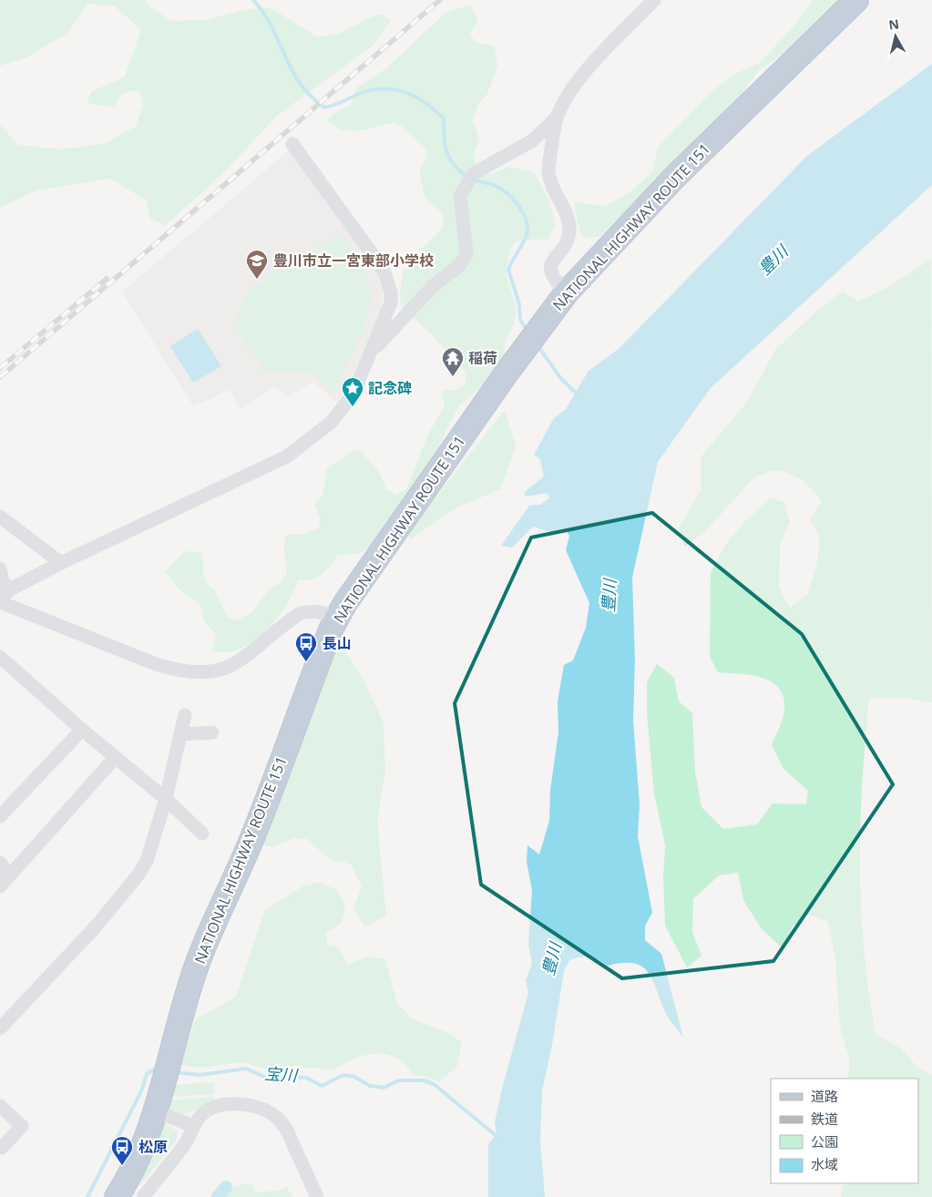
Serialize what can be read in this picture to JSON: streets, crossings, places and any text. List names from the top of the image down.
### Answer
{
  "streets": {
    "highway": ["NATIONAL HIGHWAY ROUTE 151"]
  },
  "water": ["豊川", "宝川"],
  "places": {
    "school or university": ["豊川市立一宮東部小学校"],
    "temple": ["稲荷"],
    "place": ["記念碑"],
    "bus stop": ["長山", "松原"]
  },
  "legend": [
    "道路",
    "鉄道",
    "公園",
    "水域"
  ],
  "north": "top"
}
